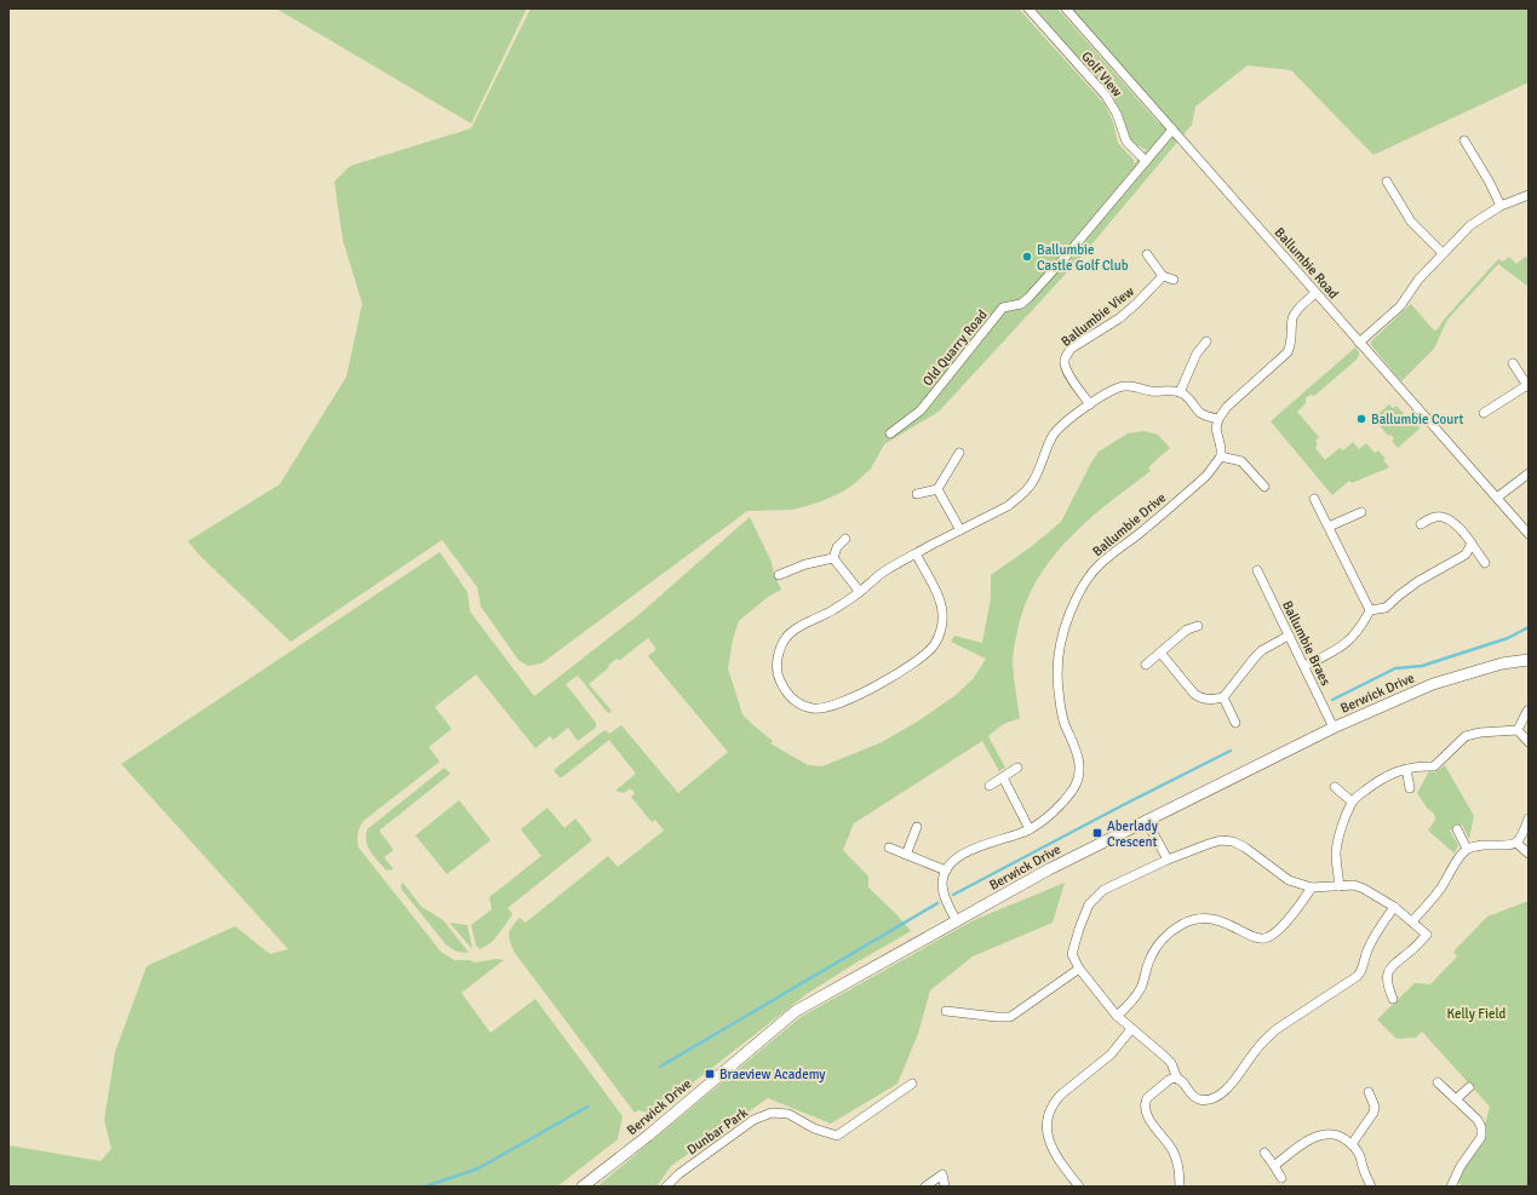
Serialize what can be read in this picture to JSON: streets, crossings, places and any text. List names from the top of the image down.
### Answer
{
  "streets": {
    "street": [
      "Golf View",
      "Ballumbie Road",
      "Ballumbie View",
      "Old Quarry Road",
      "Ballumbie Drive",
      "Ballumbie Braes",
      "Berwick Drive",
      "Dunbar Park"
    ]
  },
  "crossings": [
    ["Golf View", "Old Quarry Road"],
    ["Ballumbie Road", "Old Quarry Road"],
    ["Ballumbie Braes", "Berwick Drive"]
  ],
  "parks": ["Kelly Field"],
  "places": {
    "other": ["Ballumbie Castle Golf Club", "Ballumbie Court"],
    "transit": ["Aberlady Crescent", "Braeview Academy"]
  }
}
